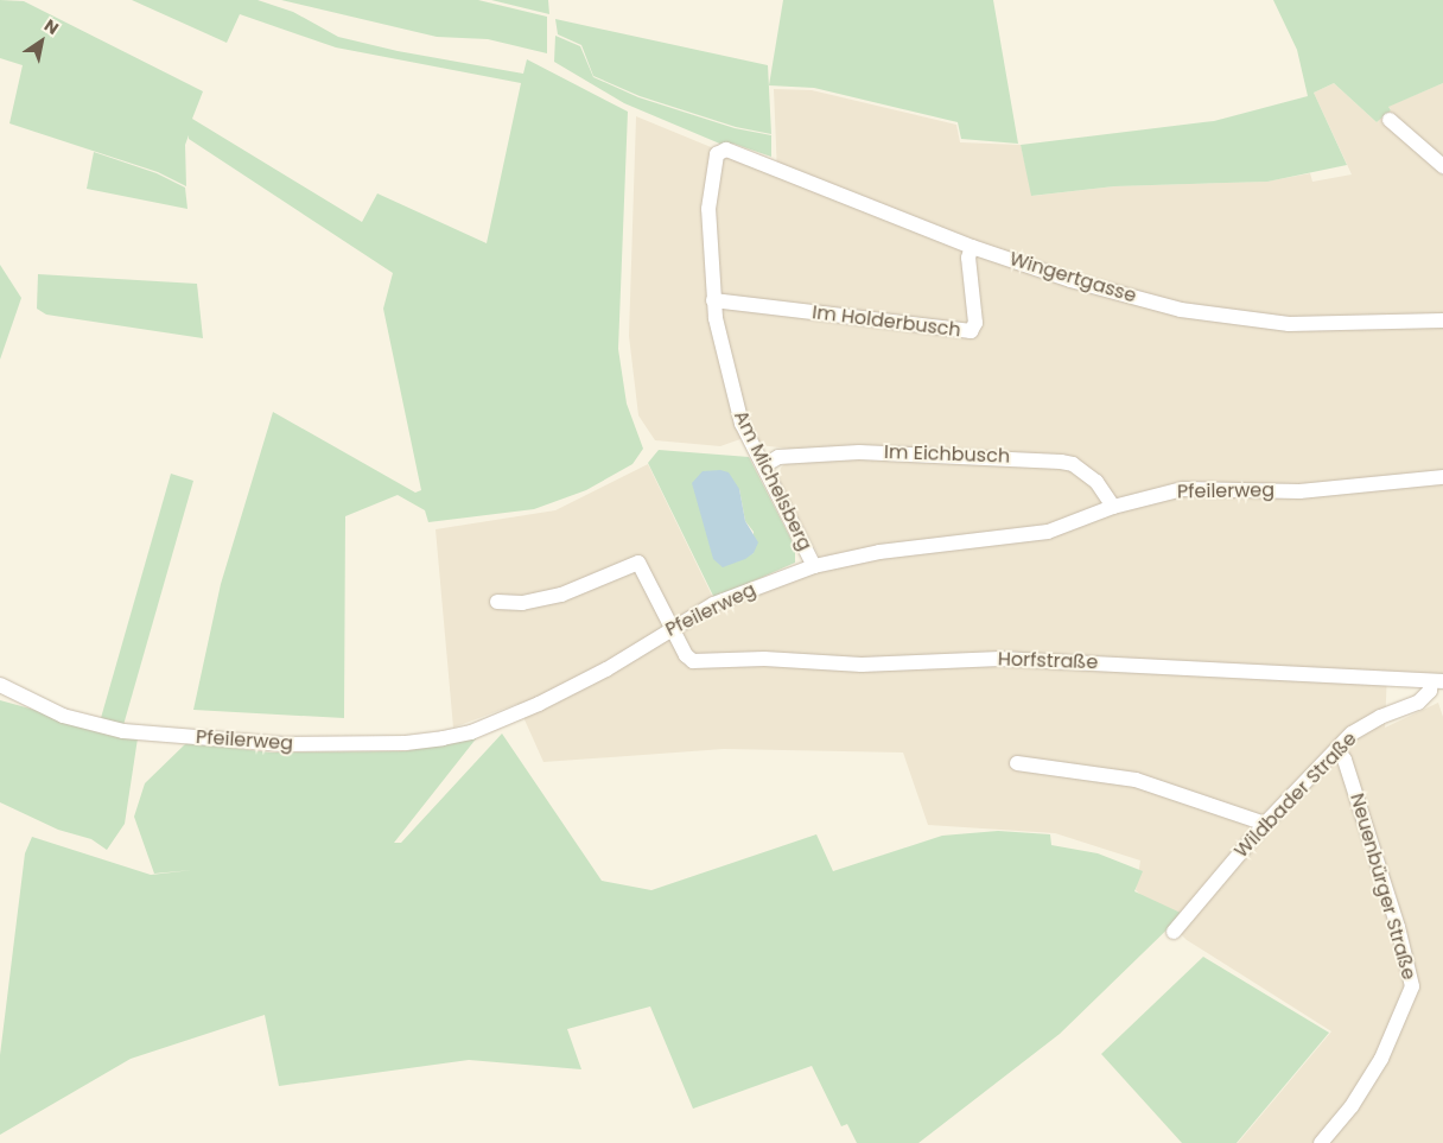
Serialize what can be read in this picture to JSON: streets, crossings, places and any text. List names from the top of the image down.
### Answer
{
  "streets": {
    "street": [
      "Wingertgasse",
      "Im Holderbusch",
      "Im Eichbusch",
      "Am Michelsberg",
      "Pfeilerweg",
      "Horfstraße",
      "Wildbader Straße",
      "Neuenbürger Straße"
    ]
  },
  "crossings": [
    ["Wingertgasse", "Im Holderbusch"],
    ["Wingertgasse", "Am Michelsberg"],
    ["Im Holderbusch", "Am Michelsberg"],
    ["Im Eichbusch", "Am Michelsberg"],
    ["Im Eichbusch", "Pfeilerweg"],
    ["Am Michelsberg", "Pfeilerweg"],
    ["Pfeilerweg", "Horfstraße"],
    ["Horfstraße", "Wildbader Straße"],
    ["Wildbader Straße", "Neuenbürger Straße"]
  ],
  "north": "top right"
}
